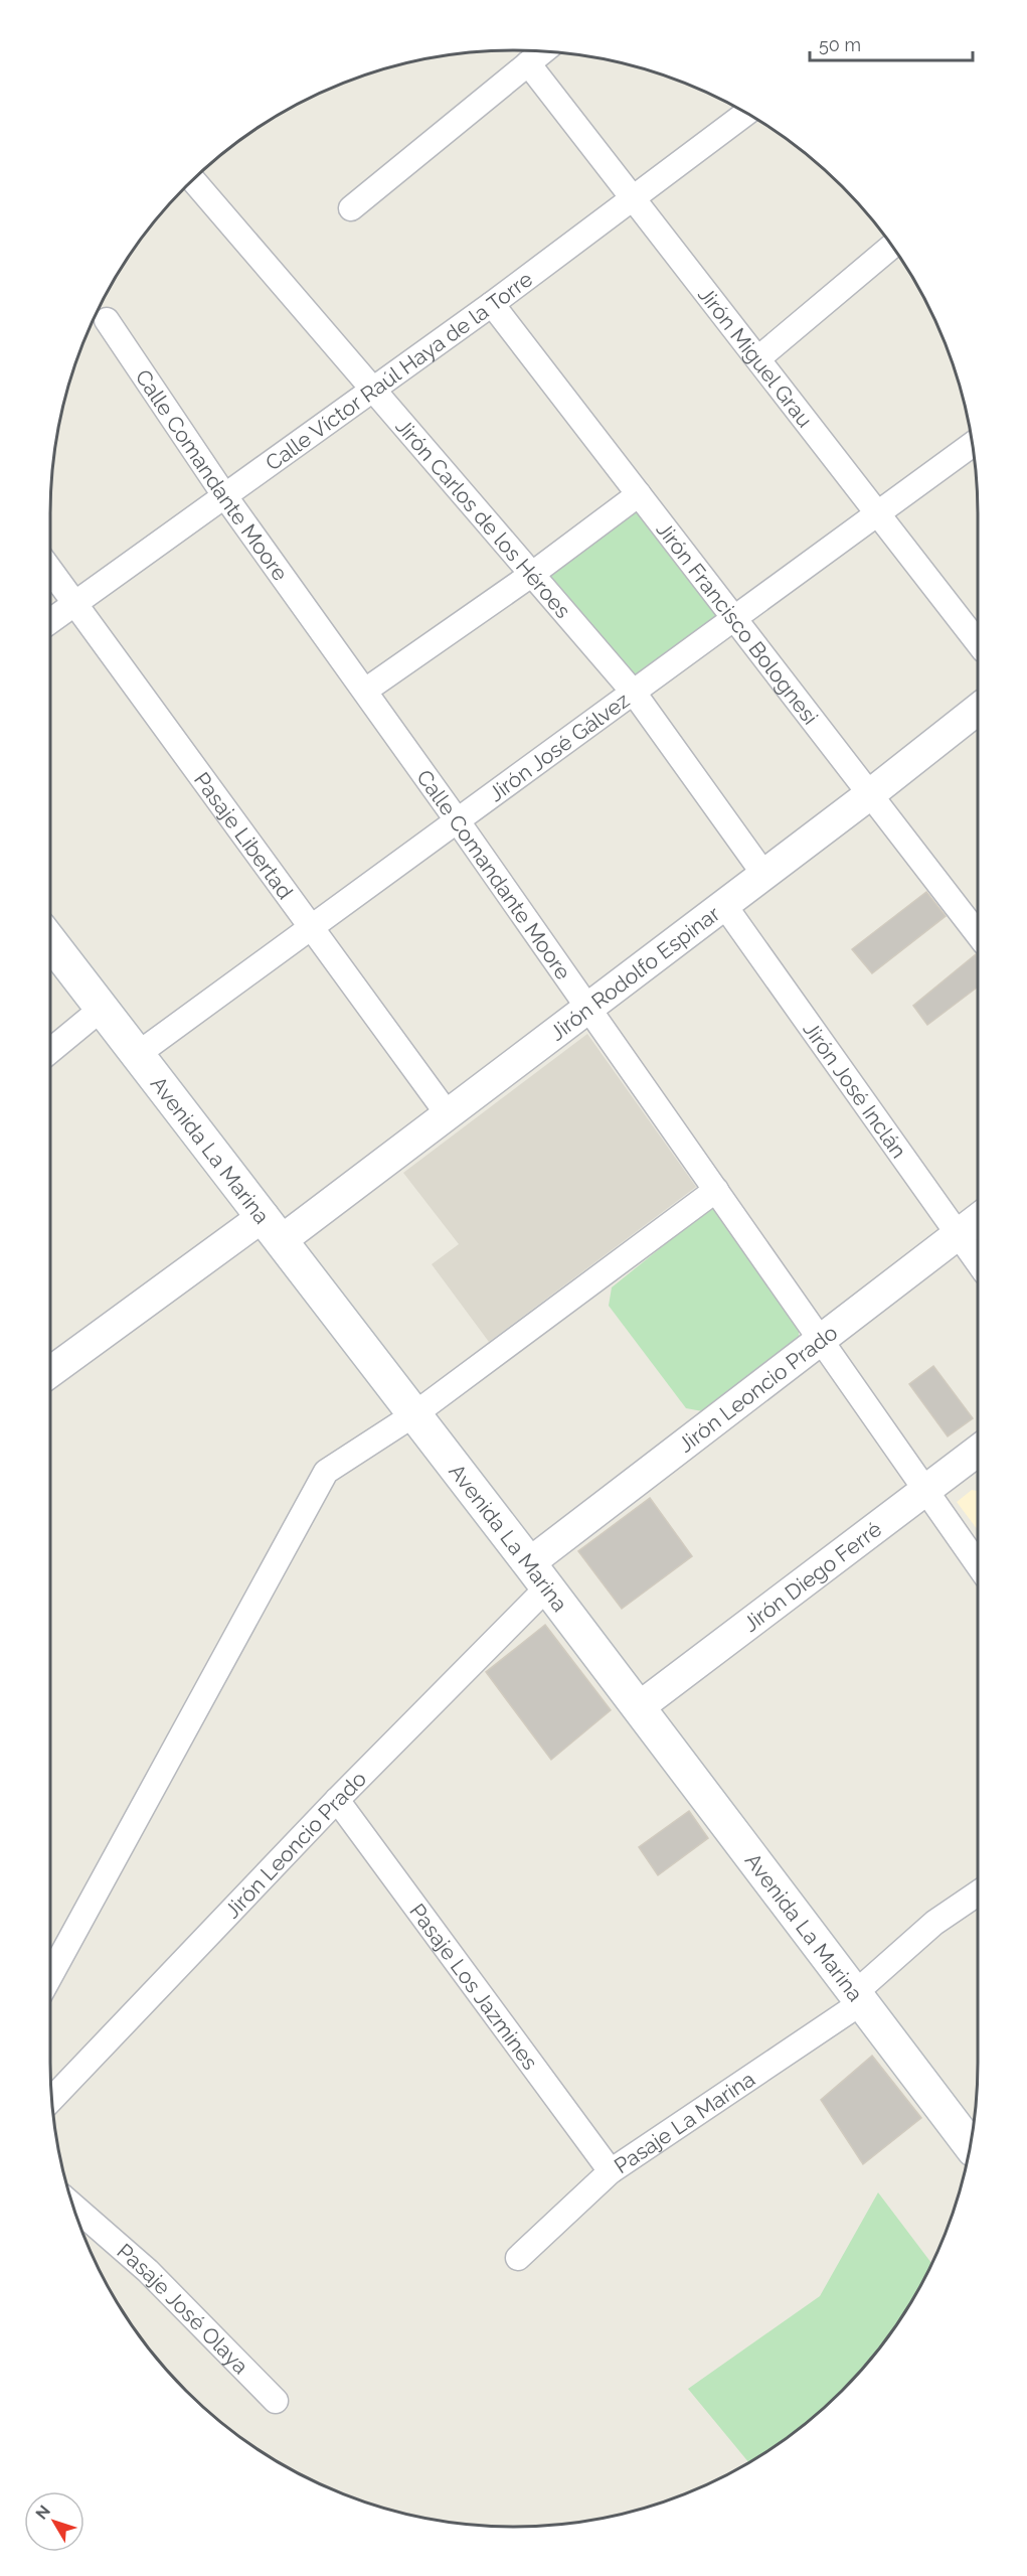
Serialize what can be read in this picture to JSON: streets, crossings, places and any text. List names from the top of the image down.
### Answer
{
  "streets": {
    "main road": ["Avenida La Marina"],
    "street": [
      "Jirón Miguel Grau",
      "Calle Víctor Raúl Haya de la Torre",
      "Calle Comandante Moore",
      "Jirón Carlos de los Héroes",
      "Jirón Francisco Bolognesi",
      "Jirón José Gálvez",
      "Pasaje Libertad",
      "Jirón Rodolfo Espinar",
      "Jirón José Inclán",
      "Jirón Leoncio Prado",
      "Jirón Diego Ferré",
      "Pasaje Los Jazmines",
      "Pasaje La Marina",
      "Pasaje José Olaya"
    ]
  },
  "crossings": [
    ["Jirón Miguel Grau", "Calle Víctor Raúl Haya de la Torre"],
    ["Jirón Miguel Grau", "Jirón José Gálvez"],
    ["Calle Víctor Raúl Haya de la Torre", "Calle Comandante Moore"],
    ["Calle Víctor Raúl Haya de la Torre", "Jirón Carlos de los Héroes"],
    ["Calle Víctor Raúl Haya de la Torre", "Jirón Francisco Bolognesi"],
    ["Calle Víctor Raúl Haya de la Torre", "Pasaje Libertad"],
    ["Calle Comandante Moore", "Jirón José Gálvez"],
    ["Calle Comandante Moore", "Jirón Rodolfo Espinar"],
    ["Calle Comandante Moore", "Jirón Leoncio Prado"],
    ["Calle Comandante Moore", "Jirón Diego Ferré"],
    ["Jirón Carlos de los Héroes", "Jirón José Gálvez"],
    ["Jirón Carlos de los Héroes", "Jirón Rodolfo Espinar"],
    ["Jirón Francisco Bolognesi", "Jirón José Gálvez"],
    ["Jirón Francisco Bolognesi", "Jirón Rodolfo Espinar"],
    ["Jirón José Gálvez", "Pasaje Libertad"],
    ["Jirón José Gálvez", "Avenida La Marina"],
    ["Pasaje Libertad", "Jirón Rodolfo Espinar"],
    ["Jirón Rodolfo Espinar", "Jirón José Inclán"],
    ["Jirón Rodolfo Espinar", "Avenida La Marina"],
    ["Jirón José Inclán", "Jirón Leoncio Prado"],
    ["Avenida La Marina", "Jirón Leoncio Prado"],
    ["Avenida La Marina", "Jirón Diego Ferré"],
    ["Avenida La Marina", "Pasaje La Marina"],
    ["Jirón Leoncio Prado", "Pasaje Los Jazmines"],
    ["Pasaje Los Jazmines", "Pasaje La Marina"]
  ],
  "scale_bar": "50 m",
  "north": "top left"
}
